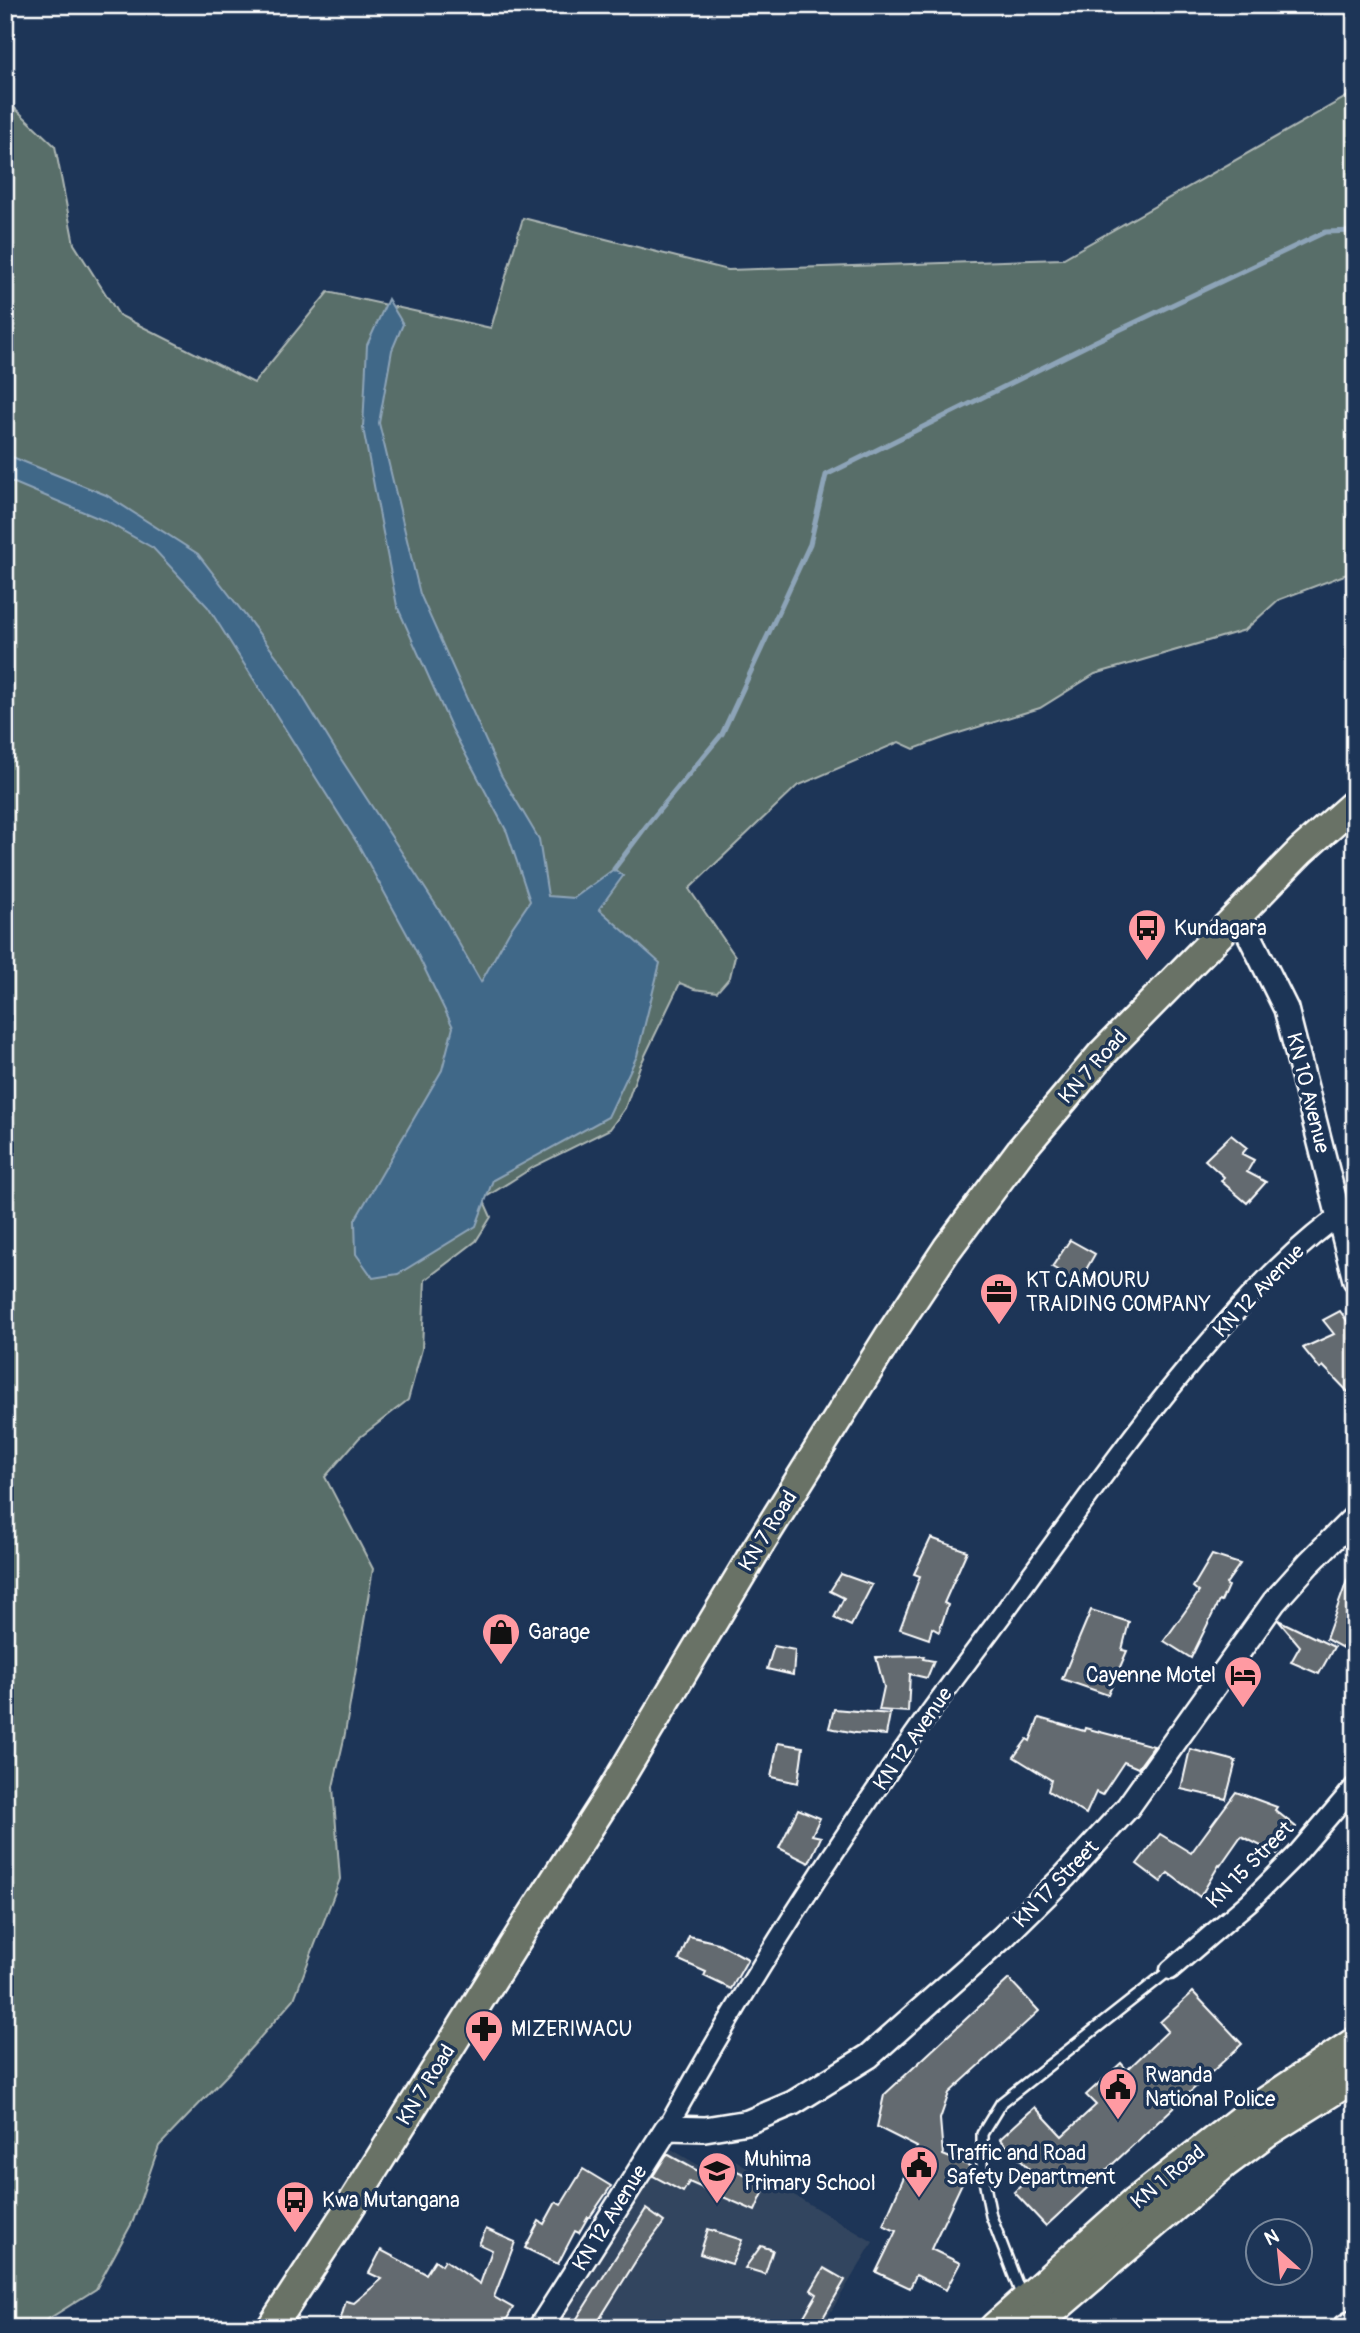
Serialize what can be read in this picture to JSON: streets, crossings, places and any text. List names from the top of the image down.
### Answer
{
  "streets": {
    "highway": ["KN 1 Road"],
    "main road": ["KN 7 Road"],
    "street": [
      "KN 10 Avenue",
      "KN 12 Avenue",
      "KN 15 Street",
      "KN 17 Street"
    ]
  },
  "crossings": [
    ["KN 7 Road", "KN 10 Avenue"],
    ["KN 10 Avenue", "KN 12 Avenue"],
    ["KN 12 Avenue", "KN 17 Street"]
  ],
  "places": {
    "bus stop": ["Kundagara", "Kwa Mutangana"],
    "office": ["KT CAMOURU TRAIDING COMPANY"],
    "shop": ["Garage"],
    "hotel": ["Cayenne Motel"],
    "pharmacy": ["MIZERIWACU"],
    "public building": ["Rwanda National Police", "Traffic and Road Safety Department"],
    "school or university": ["Muhima Primary School"]
  },
  "north": "top left"
}
